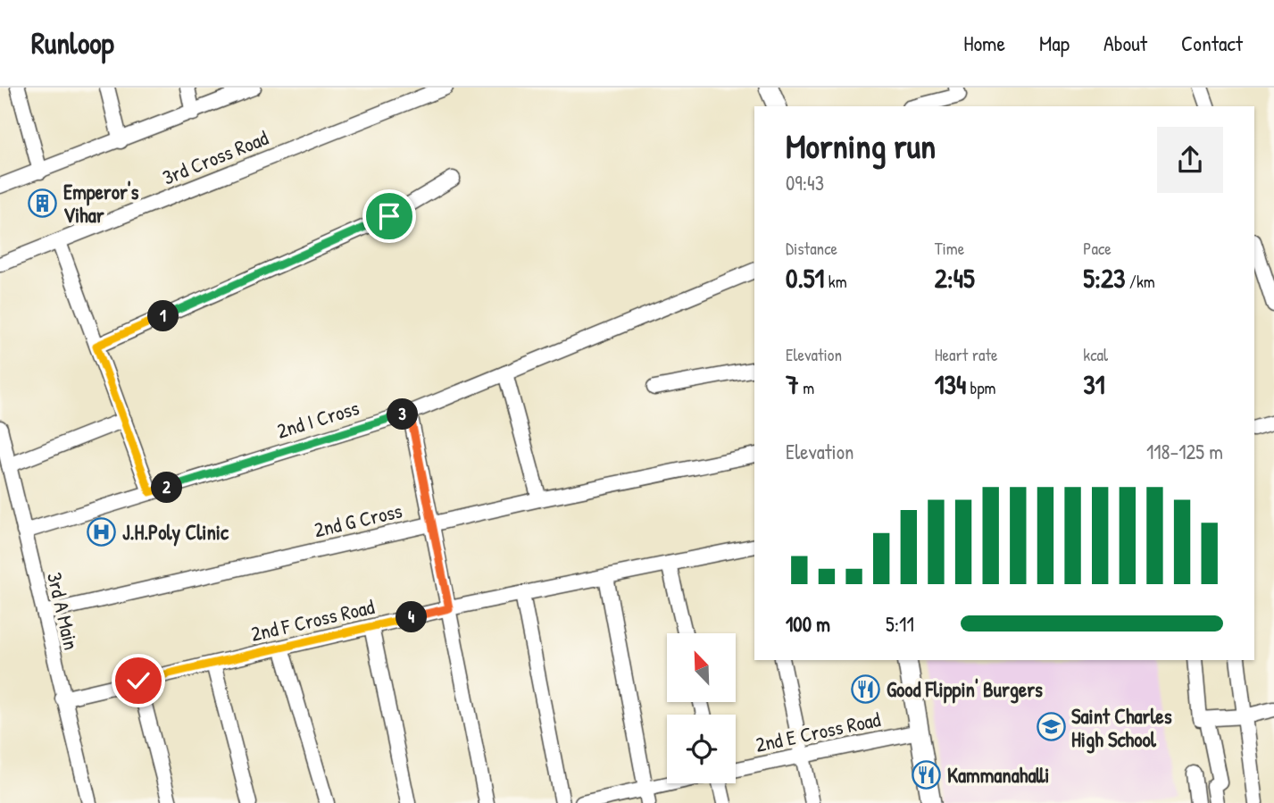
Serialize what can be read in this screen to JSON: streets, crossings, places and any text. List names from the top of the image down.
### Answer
{
  "streets": {
    "street": [
      "3rd Cross Road",
      "2nd I Cross",
      "2nd G Cross",
      "3rd A Main",
      "2nd F Cross Road",
      "2nd E Cross Road"
    ]
  },
  "crossings": [
    ["2nd I Cross", "3rd A Main"],
    ["2nd G Cross", "3rd A Main"],
    ["3rd A Main", "2nd F Cross Road"]
  ],
  "places": {
    "building": ["Emperor's Vihar"],
    "hospital": ["J.H.Poly Clinic"],
    "restaurant": ["Good Flippin' Burgers", "Kammanahalli"],
    "school or university": ["Saint Charles High School"]
  },
  "north": "top left",
  "page": {
    "header": "Runloop",
    "nav": [
      "Home",
      "Map",
      "About",
      "Contact"
    ],
    "heading": ["Morning run", "09:43"],
    "stats": [
      ["Distance", "0.51 km"],
      ["Time", "2:45"],
      ["Pace", "5:23 /km"],
      ["Elevation", "7 m"],
      ["Heart rate", "134 bpm"],
      ["kcal", "31"]
    ],
    "pins": [
      "1",
      "3",
      "2",
      "4"
    ],
    "chart": ["Elevation", "118–125 m"],
    "list": [
      {
        "name": "100 m",
        "note": "5:11"
      }
    ]
  }
}
